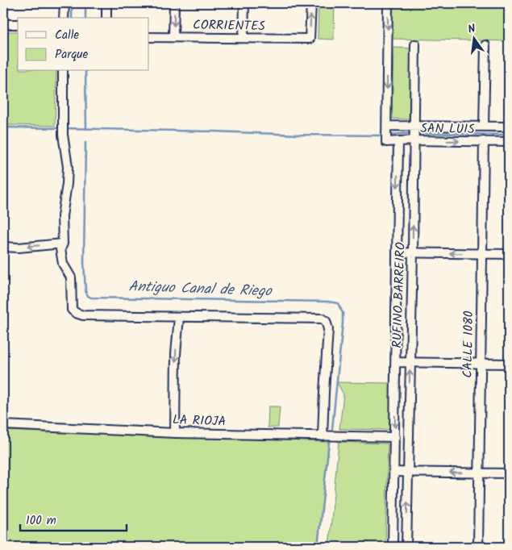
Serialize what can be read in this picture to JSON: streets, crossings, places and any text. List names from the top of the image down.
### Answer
{
  "streets": {
    "street": [
      "CORRIENTES",
      "SAN LUIS",
      "RUFINO BARREIRO",
      "CALLE 1080",
      "LA RIOJA"
    ]
  },
  "crossings": [
    ["SAN LUIS", "RUFINO BARREIRO"],
    ["SAN LUIS", "CALLE 1080"],
    ["RUFINO BARREIRO", "LA RIOJA"]
  ],
  "water": ["Antiguo Canal de Riego"],
  "legend": ["Calle", "Parque"],
  "scale_bar": "100 m",
  "north": "top"
}
